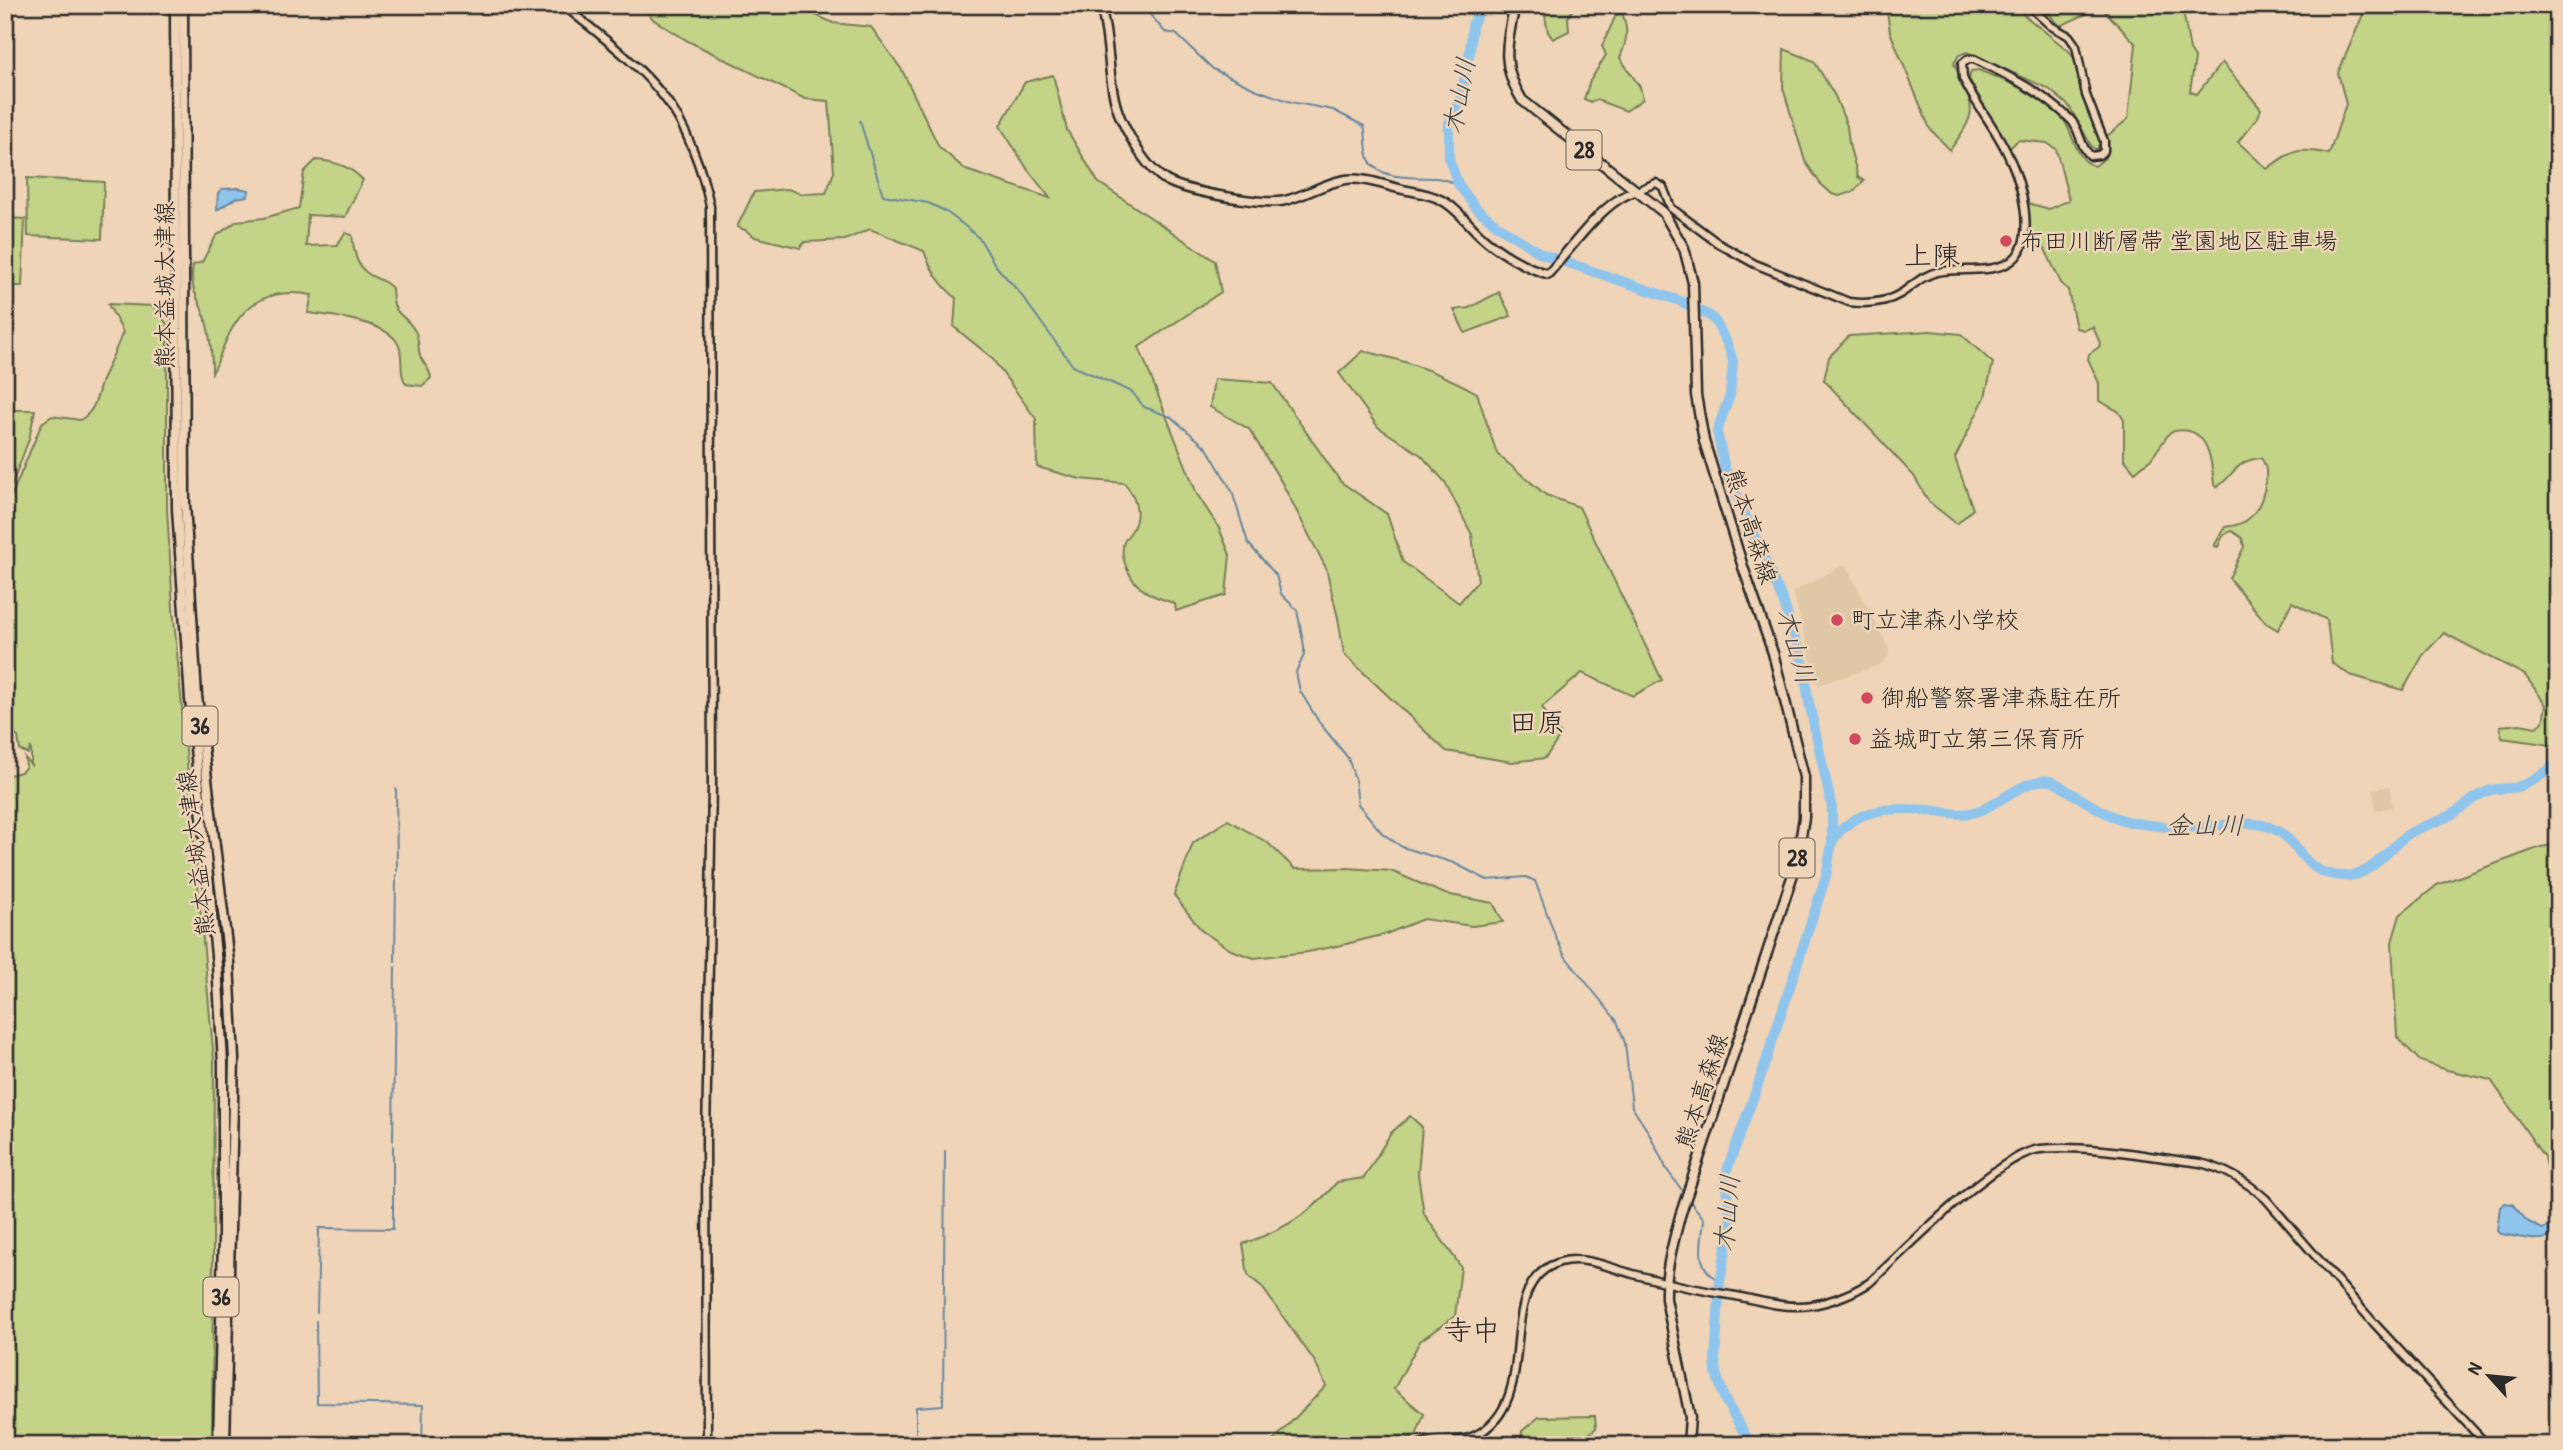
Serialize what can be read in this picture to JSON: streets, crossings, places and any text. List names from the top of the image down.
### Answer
{
  "streets": {
    "main road": [
      "28",
      "熊本益城大津線",
      "熊本高森線",
      "36"
    ]
  },
  "districts": ["上陳", "田原", "寺中"],
  "water": ["木山川", "金山川"],
  "places": [
    "布田川断層帯 堂園地区駐車場",
    "町立津森小学校",
    "御船警察署津森駐在所",
    "益城町立第三保育所"
  ],
  "north": "top left"
}
